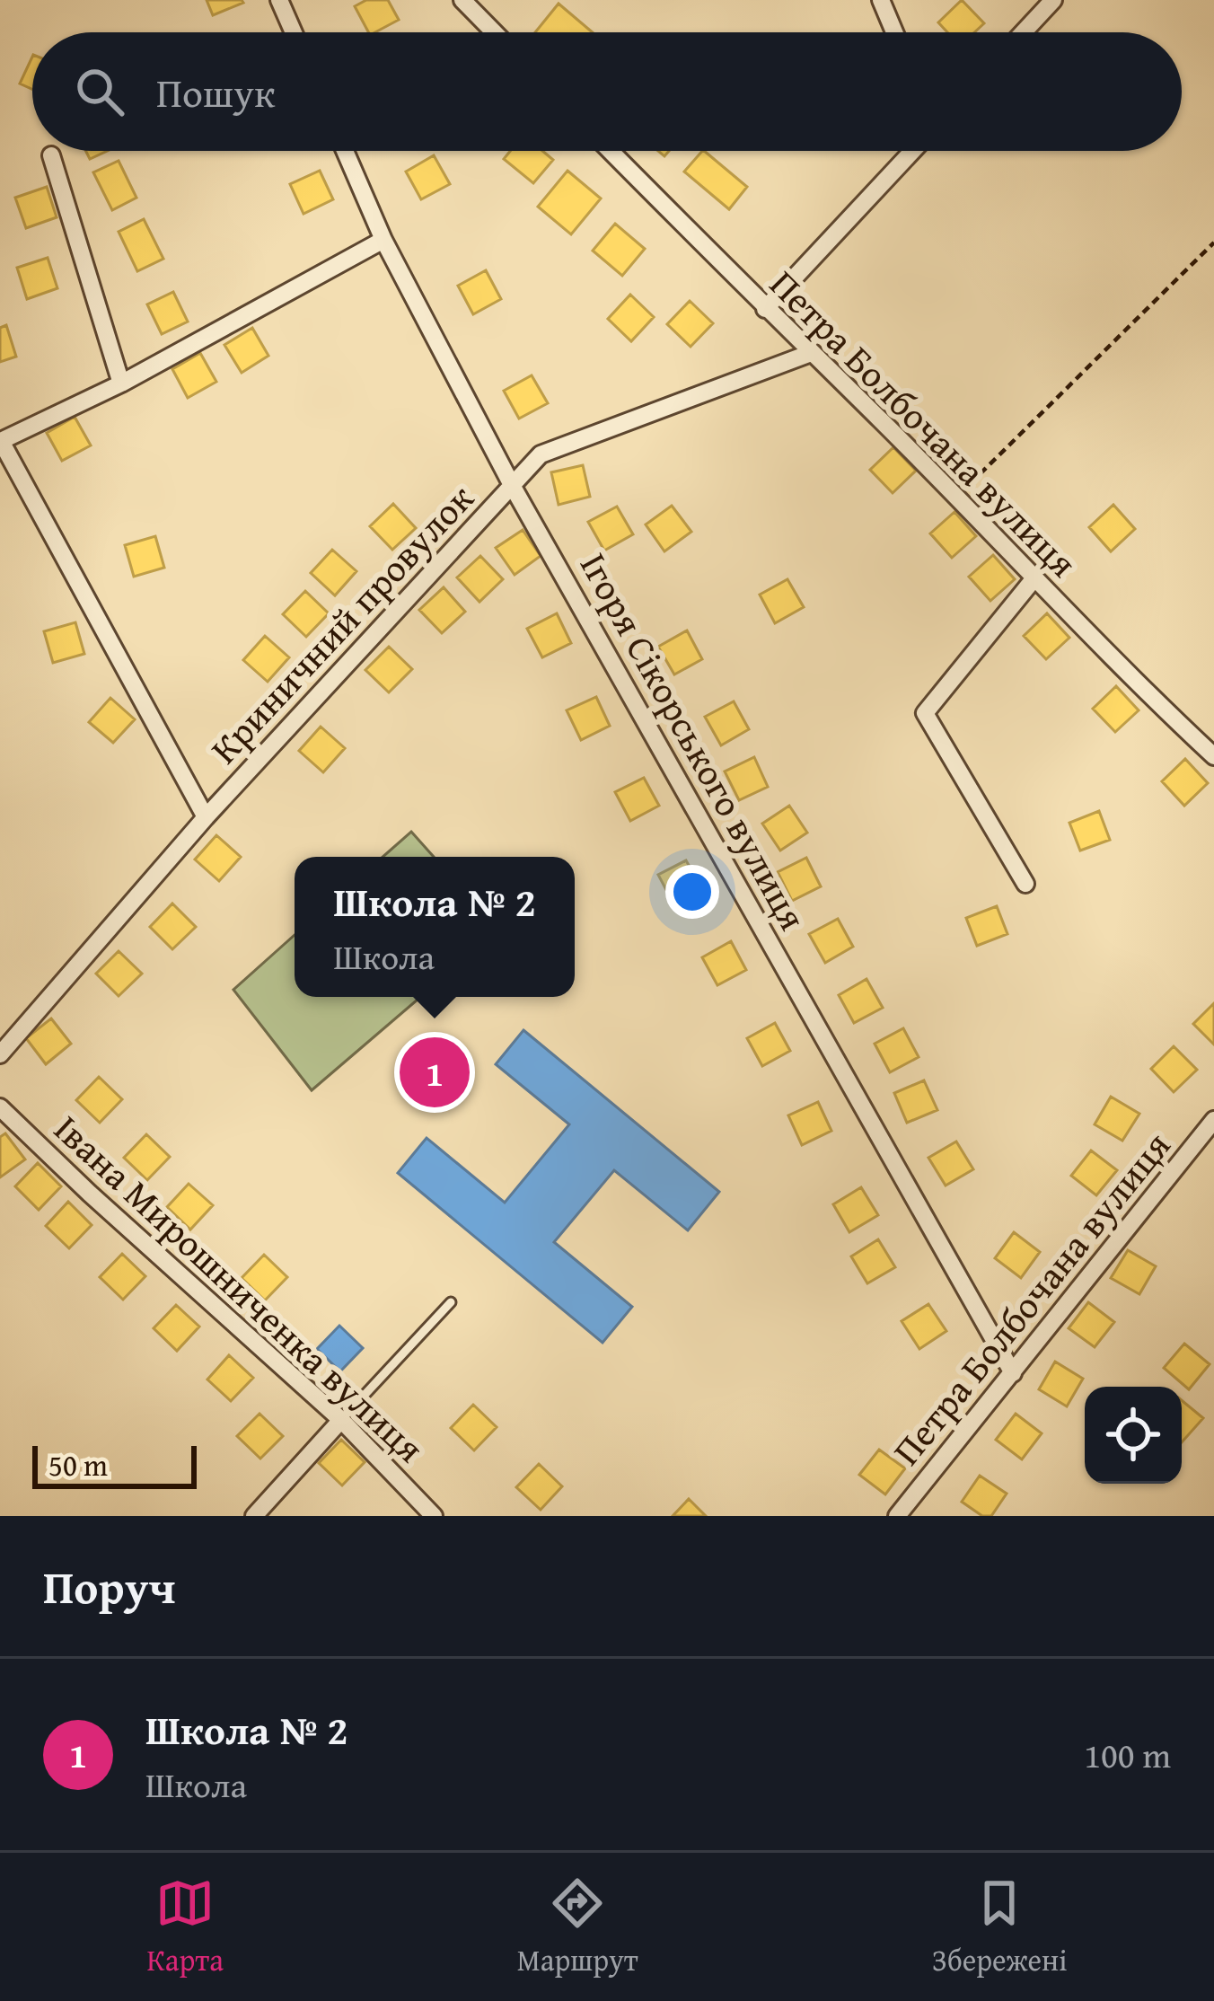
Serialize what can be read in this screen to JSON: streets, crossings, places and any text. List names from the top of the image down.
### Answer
{
  "streets": {
    "street": [
      "Петра Болбочана вулиця",
      "Криничний провулок",
      "Ігоря Сікорського вулиця",
      "Івана Мирошниченка вулиця"
    ]
  },
  "crossings": [
    ["Петра Болбочана вулиця", "Криничний провулок"],
    ["Петра Болбочана вулиця", "Ігоря Сікорського вулиця"],
    ["Криничний провулок", "Ігоря Сікорського вулиця"]
  ],
  "scale_bar": "50 m",
  "page": {
    "search": "Пошук",
    "popup": ["Школа № 2", "Школа"],
    "pins": "1",
    "scale": "50 m",
    "heading": "Поруч",
    "list": [
      {
        "mark": "1",
        "name": "Школа № 2",
        "note": "Школа",
        "value": "100 m"
      }
    ],
    "nav": ["Карта", "Маршрут", "Збережені"]
  }
}
